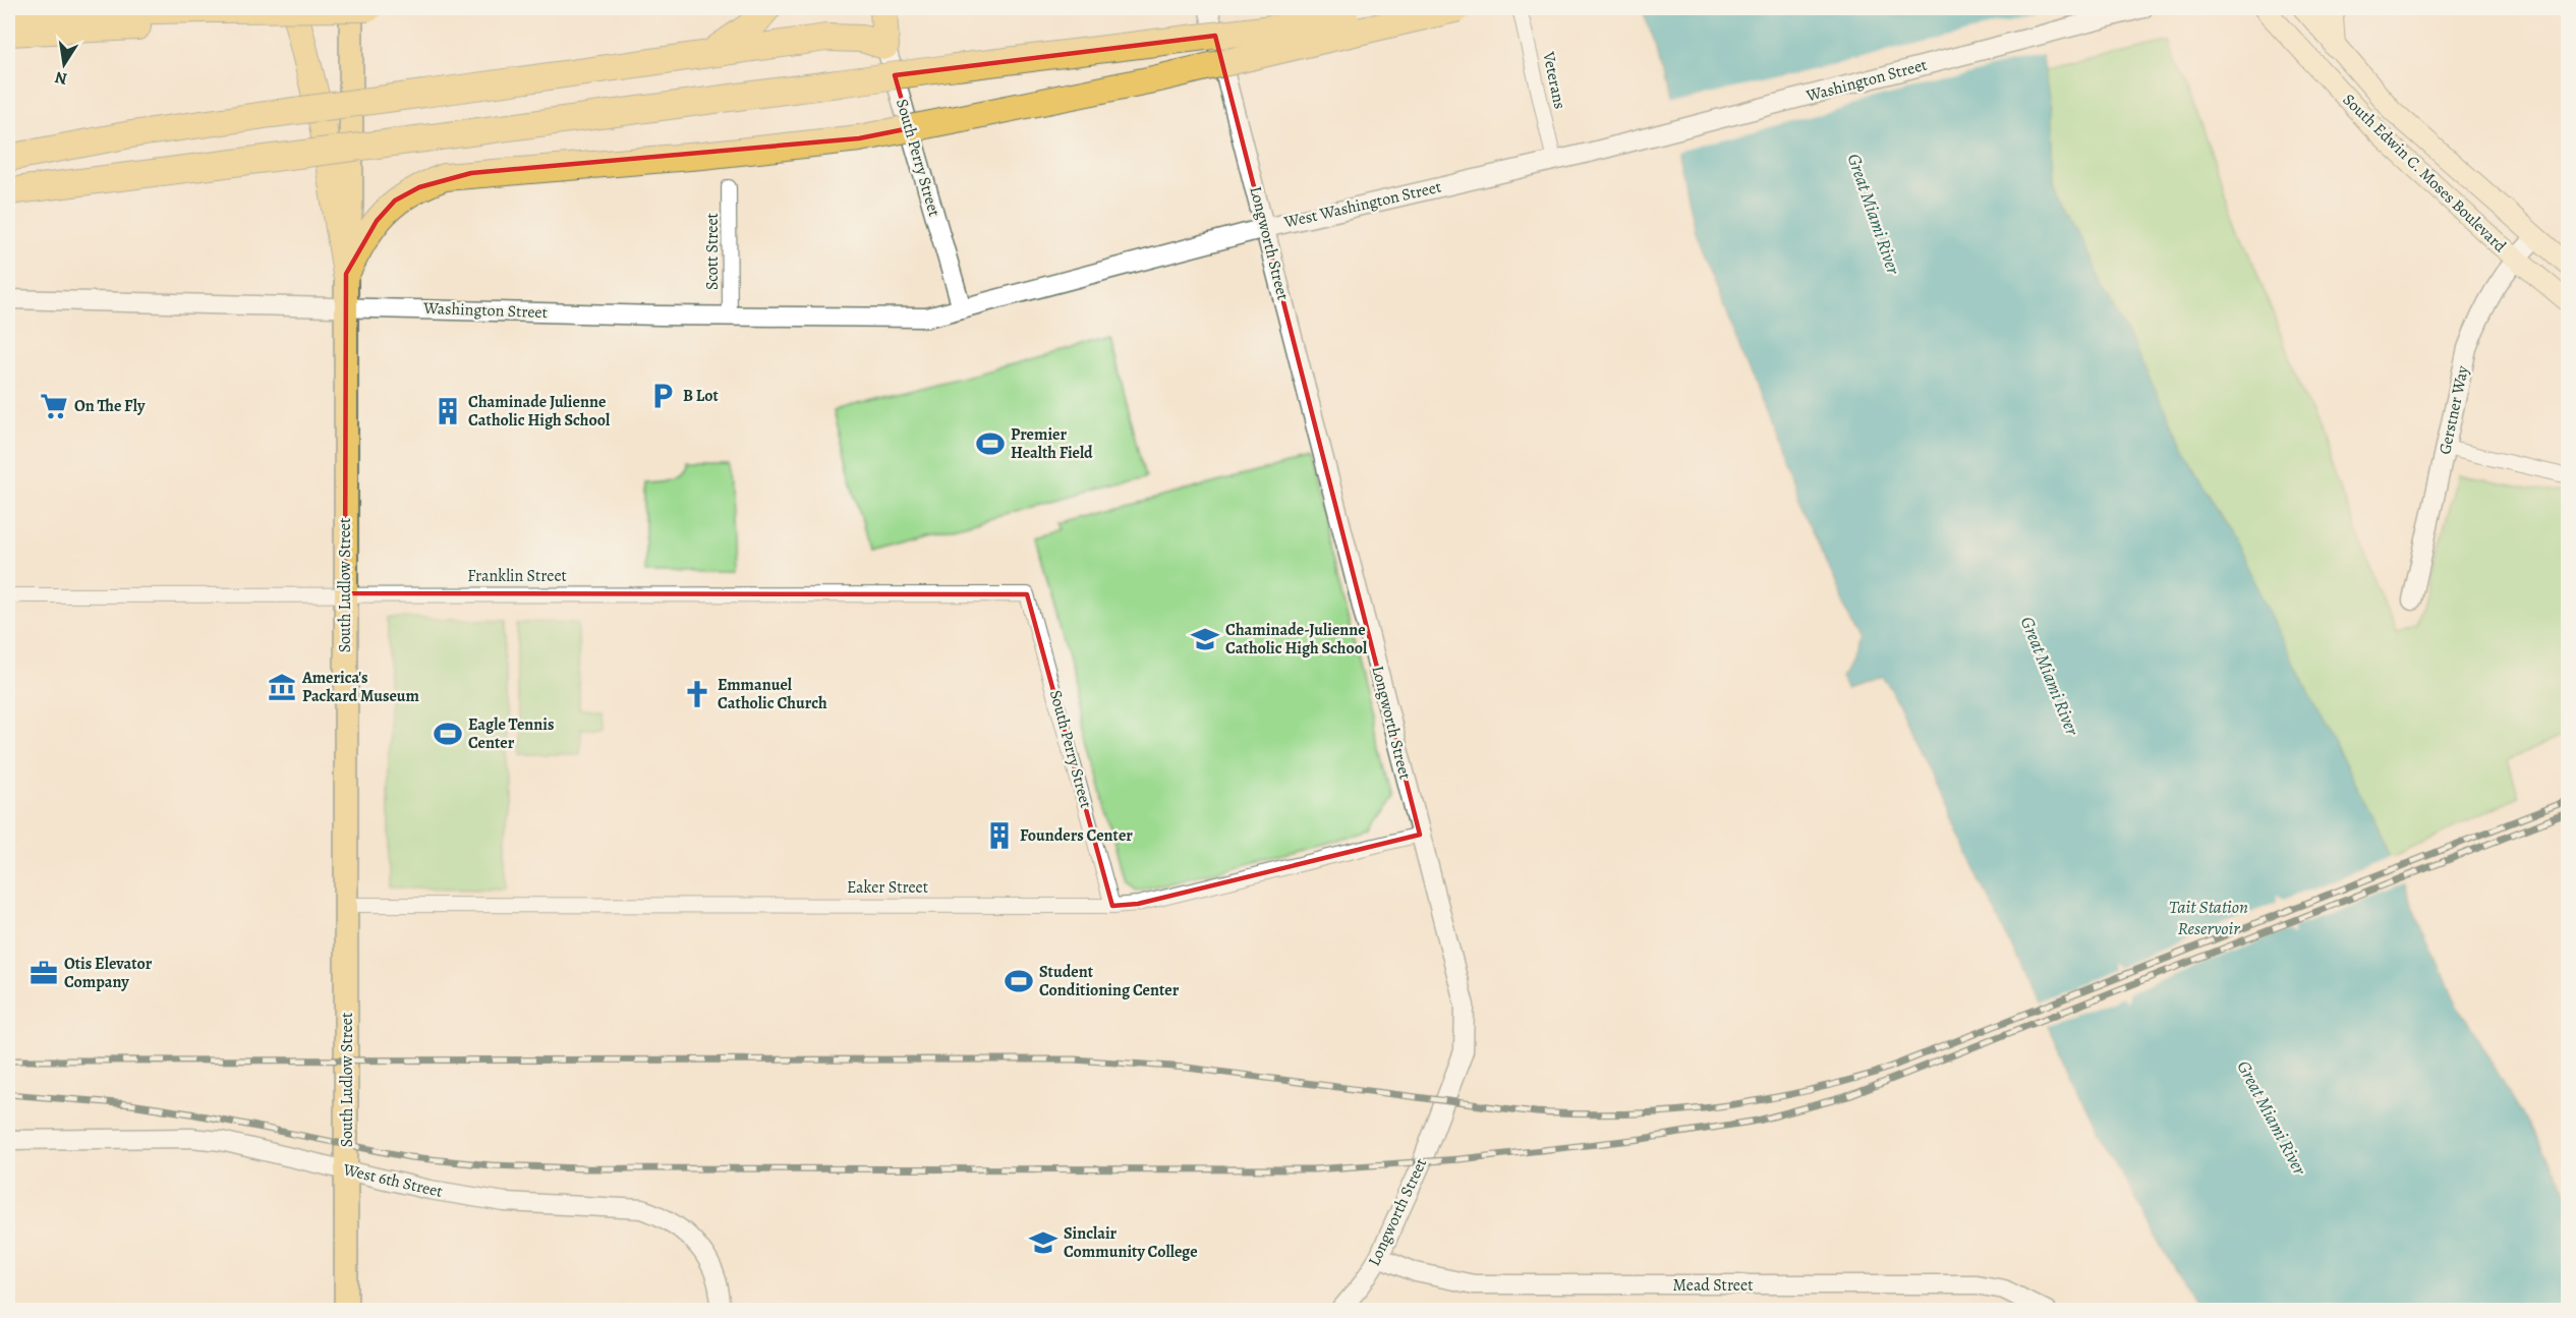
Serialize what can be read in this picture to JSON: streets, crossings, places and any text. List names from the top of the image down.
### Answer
{
  "streets": {
    "main road": ["South Edwin C. Moses Boulevard", "South Ludlow Street"],
    "street": [
      "Veterans",
      "Washington Street",
      "South Perry Street",
      "West Washington Street",
      "Longworth Street",
      "Scott Street",
      "Gerstner Way",
      "Franklin Street",
      "Eaker Street",
      "West 6th Street",
      "Mead Street"
    ]
  },
  "crossings": [
    ["Veterans", "West Washington Street"],
    ["Washington Street", "South Perry Street"],
    ["Washington Street", "West Washington Street"],
    ["Washington Street", "Scott Street"],
    ["Washington Street", "South Ludlow Street"],
    ["South Perry Street", "West Washington Street"],
    ["South Perry Street", "Franklin Street"],
    ["South Perry Street", "Eaker Street"],
    ["South Edwin C. Moses Boulevard", "Gerstner Way"],
    ["West Washington Street", "Longworth Street"],
    ["Longworth Street", "Eaker Street"],
    ["Longworth Street", "Mead Street"],
    ["Franklin Street", "South Ludlow Street"],
    ["South Ludlow Street", "Eaker Street"],
    ["South Ludlow Street", "West 6th Street"]
  ],
  "water": ["Great Miami River", "Tait Station Reservoir"],
  "places": {
    "parking": ["B Lot"],
    "supermarket": ["On The Fly"],
    "building": ["Chaminade Julienne Catholic High School", "Founders Center"],
    "sports": ["Premier Health Field", "Eagle Tennis Center", "Student Conditioning Center"],
    "school or university": ["Chaminade-Julienne Catholic High School", "Sinclair Community College"],
    "museum": ["America's Packard Museum"],
    "church": ["Emmanuel Catholic Church"],
    "office": ["Otis Elevator Company"]
  },
  "north": "bottom"
}
